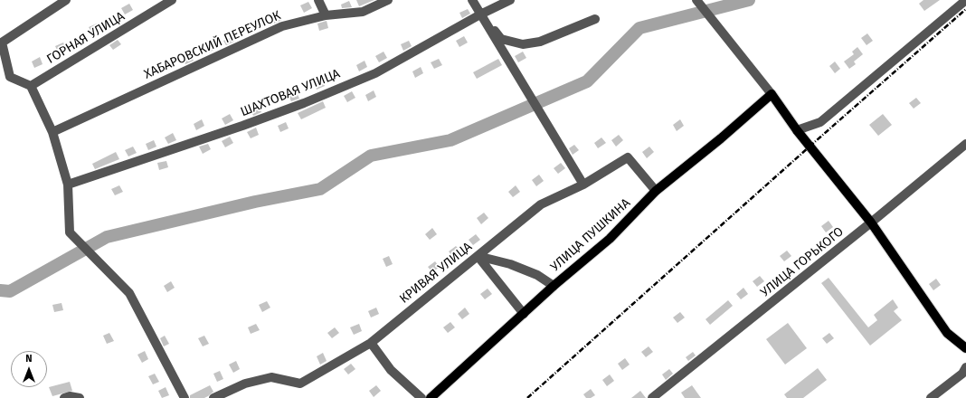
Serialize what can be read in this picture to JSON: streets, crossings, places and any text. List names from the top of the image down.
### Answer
{
  "streets": {
    "main road": ["УЛИЦА ПУШКИНА"],
    "street": [
      "ГОРНАЯ УЛИЦА",
      "ХАБАРОВСКИЙ ПЕРЕУЛОК",
      "ШАХТОВАЯ УЛИЦА",
      "УЛИЦА ГОРЬКОГО",
      "КРИВАЯ УЛИЦА"
    ]
  },
  "crossings": [
    ["УЛИЦА ПУШКИНА", "КРИВАЯ УЛИЦА"]
  ],
  "north": "top"
}
